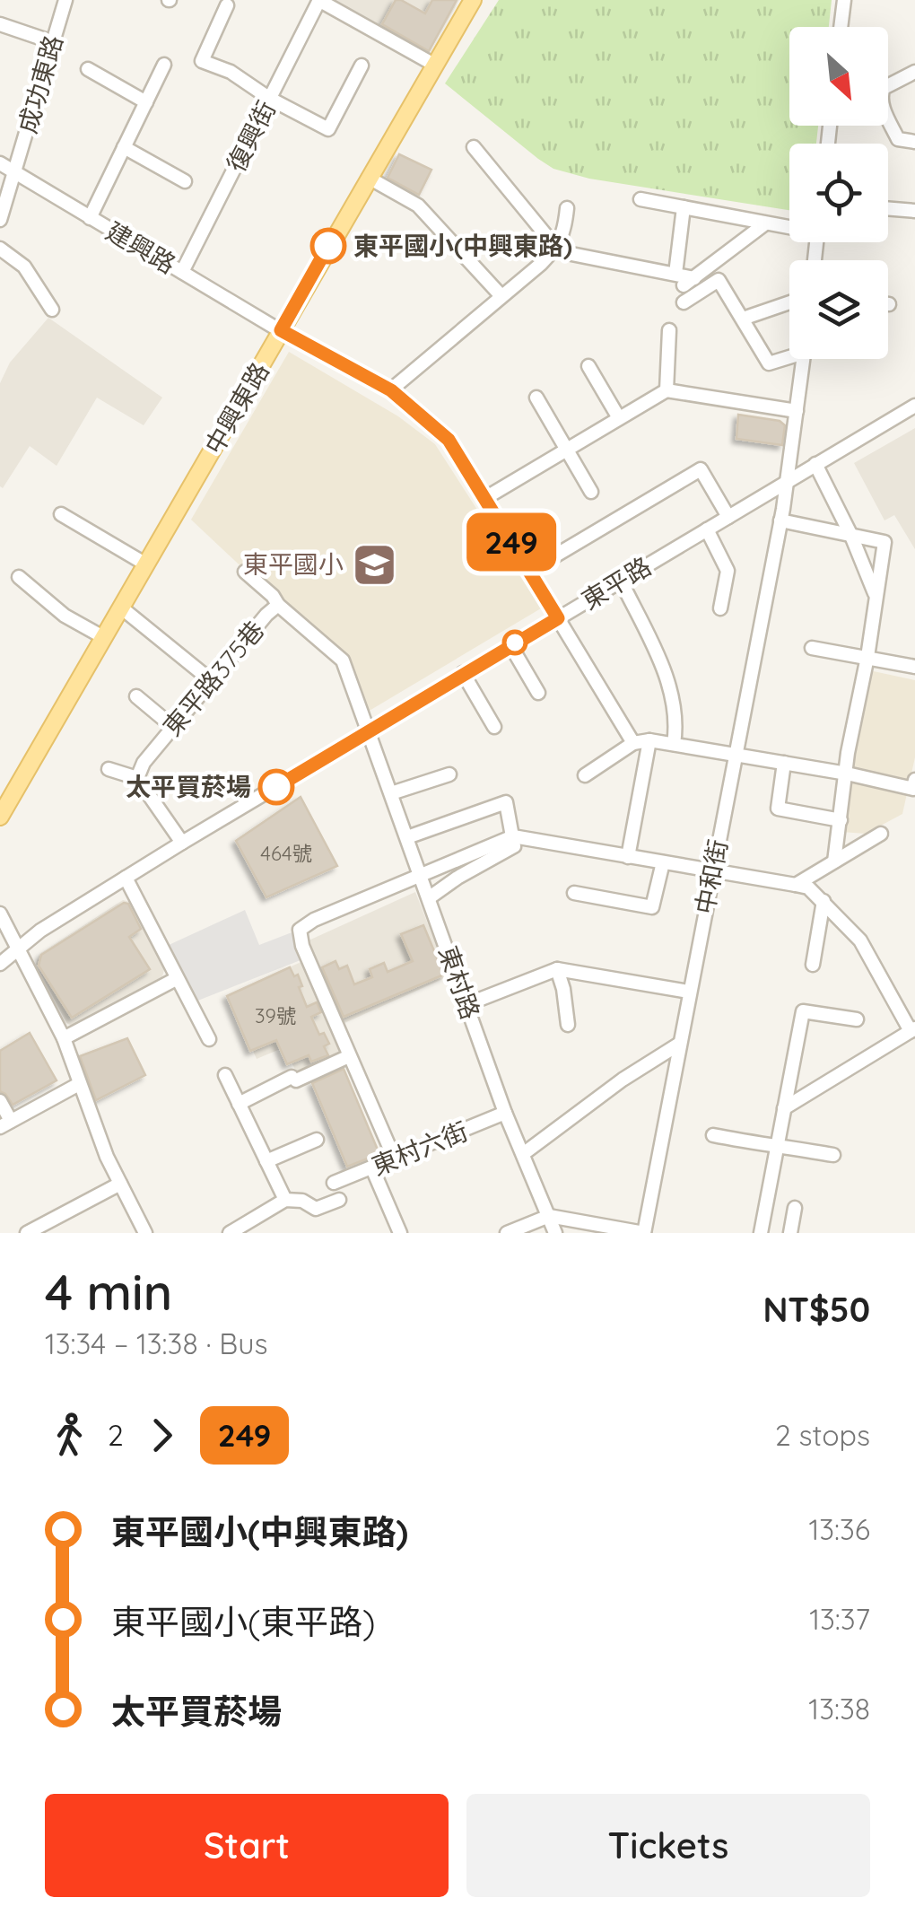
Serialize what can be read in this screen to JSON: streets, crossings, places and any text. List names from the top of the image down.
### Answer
{
  "streets": {
    "main road": ["中興東路"],
    "street": [
      "成功東路",
      "復興街",
      "建興路",
      "東平路",
      "東平路375巷",
      "中和街",
      "東村路",
      "東村六街"
    ]
  },
  "crossings": [
    ["成功東路", "建興路"],
    ["復興街", "建興路"],
    ["建興路", "中興東路"],
    ["建興路", "東平路"],
    ["東平路", "東平路375巷"],
    ["東平路", "中和街"],
    ["東平路", "東村路"],
    ["東平路375巷", "東村路"],
    ["東村路", "東村六街"]
  ],
  "places": {
    "other": ["東平國小(中興東路)", "太平買菸場"],
    "school or university": ["東平國小"]
  },
  "lines": ["bus line 249"],
  "house_numbers": ["464號", "39號"],
  "north": "bottom right",
  "page": {
    "on_map": "249",
    "heading": ["4 min", "13:34 – 13:38 · Bus", "NT$50"],
    "legs": ["2", "249", "2 stops"],
    "list": [
      {
        "name": "東平國小(中興東路)",
        "value": "13:36"
      },
      {
        "name": "東平國小(東平路)",
        "value": "13:37"
      },
      {
        "name": "太平買菸場",
        "value": "13:38"
      }
    ],
    "buttons": ["Start", "Tickets"]
  }
}
